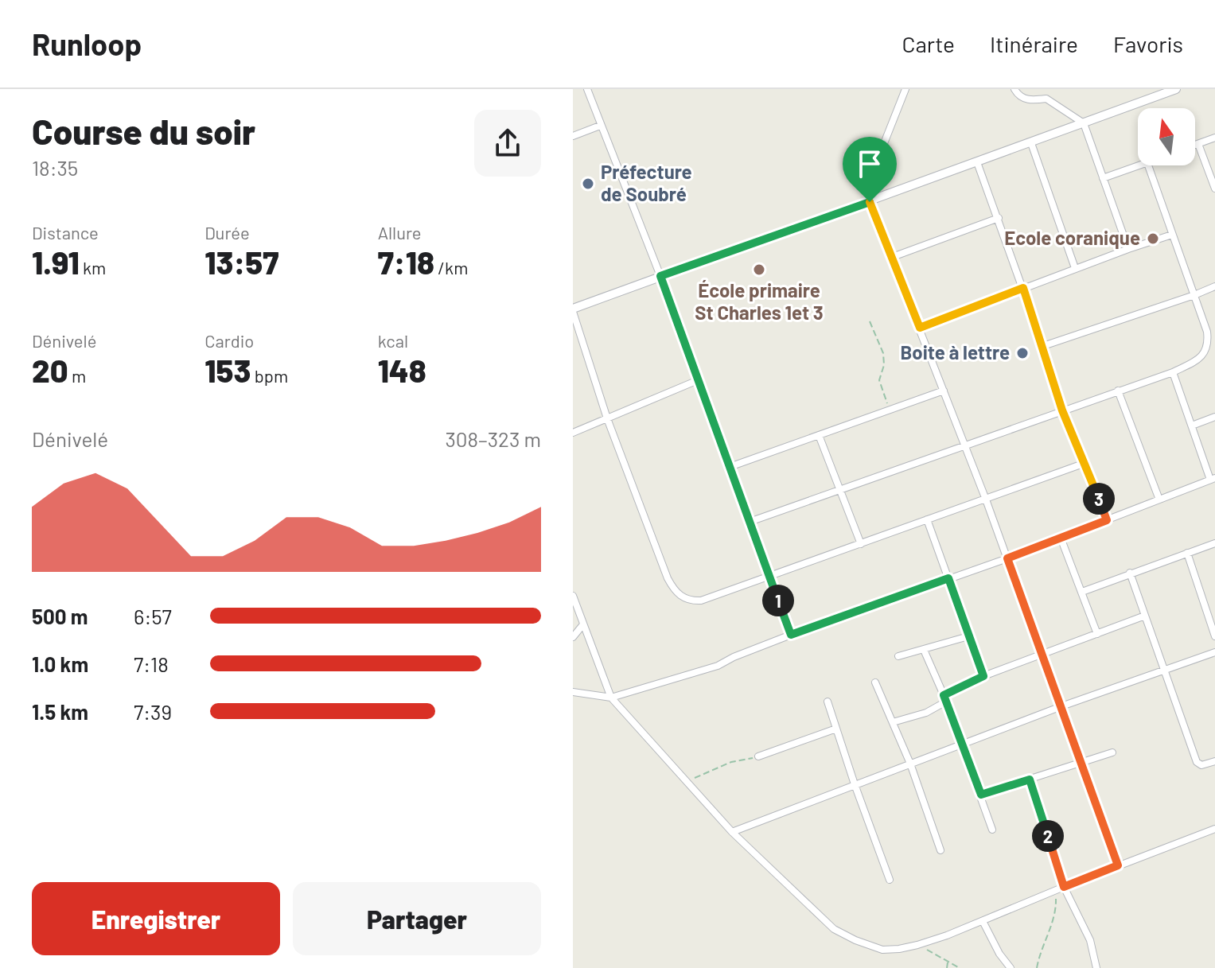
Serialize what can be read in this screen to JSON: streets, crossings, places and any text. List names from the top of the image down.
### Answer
{
  "places": [
    "Préfecture de Soubré",
    "Ecole coranique",
    "École primaire St Charles 1et 3",
    "Boite à lettre"
  ],
  "north": "top",
  "page": {
    "header": "Runloop",
    "nav": ["Carte", "Itinéraire", "Favoris"],
    "heading": ["Course du soir", "18:35"],
    "stats": [
      ["Distance", "1.91 km"],
      ["Durée", "13:57"],
      ["Allure", "7:18 /km"],
      ["Dénivelé", "20 m"],
      ["Cardio", "153 bpm"],
      ["kcal", "148"]
    ],
    "chart": ["Dénivelé", "308–323 m"],
    "pins": ["3", "1", "2"],
    "list": [
      {
        "name": "500 m",
        "note": "6:57"
      },
      {
        "name": "1.0 km",
        "note": "7:18"
      },
      {
        "name": "1.5 km",
        "note": "7:39"
      }
    ],
    "buttons": ["Enregistrer", "Partager"]
  }
}
